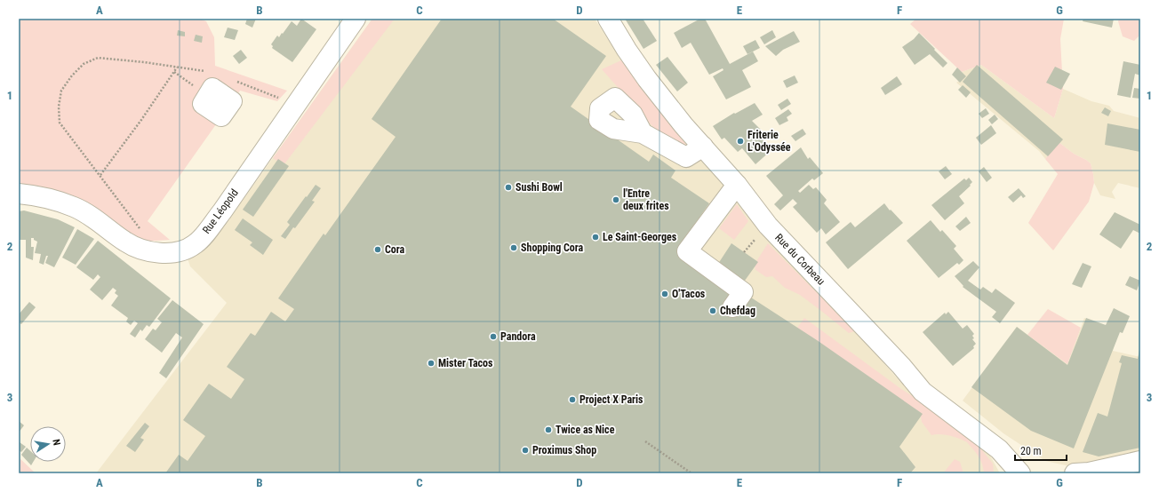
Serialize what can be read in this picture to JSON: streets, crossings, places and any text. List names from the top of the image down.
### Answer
{
  "streets": {
    "street": ["Rue Léopold", "Rue du Corbeau"]
  },
  "places": [
    "Friterie L'Odyssée",
    "Sushi Bowl",
    "l'Entre deux frites",
    "Le Saint-Georges",
    "Shopping Cora",
    "Cora",
    "O'Tacos",
    "Chefdag",
    "Pandora",
    "Mister Tacos",
    "Project X Paris",
    "Twice as Nice",
    "Proximus Shop"
  ],
  "scale_bar": "20 m",
  "north": "right",
  "grid": {
    "columns": [
      "A",
      "B",
      "C",
      "D",
      "E",
      "F",
      "G"
    ],
    "rows": ["1", "2", "3"]
  }
}
